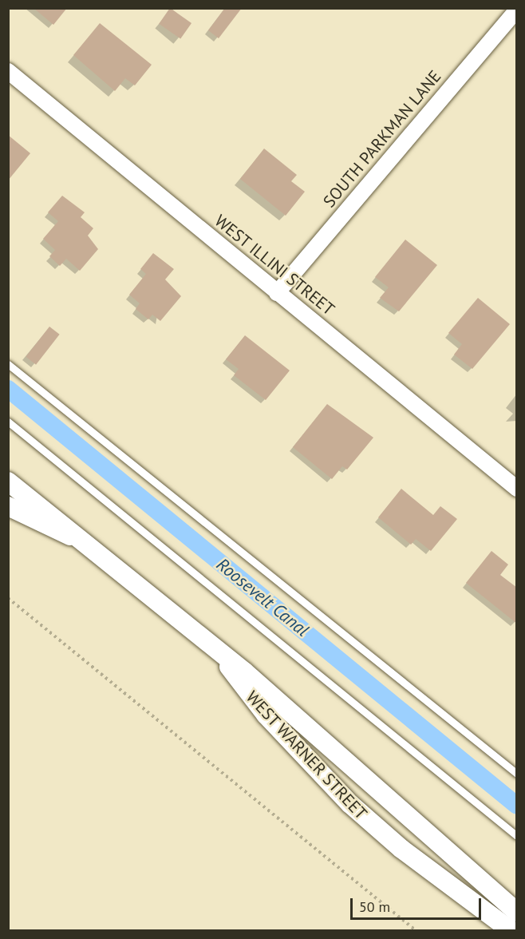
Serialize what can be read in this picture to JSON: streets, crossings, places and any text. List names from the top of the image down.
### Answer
{
  "streets": {
    "street": ["SOUTH PARKMAN LANE", "WEST ILLINI STREET", "WEST WARNER STREET"]
  },
  "crossings": [
    ["SOUTH PARKMAN LANE", "WEST ILLINI STREET"]
  ],
  "water": ["Roosevelt Canal"],
  "scale_bar": "50 m"
}
